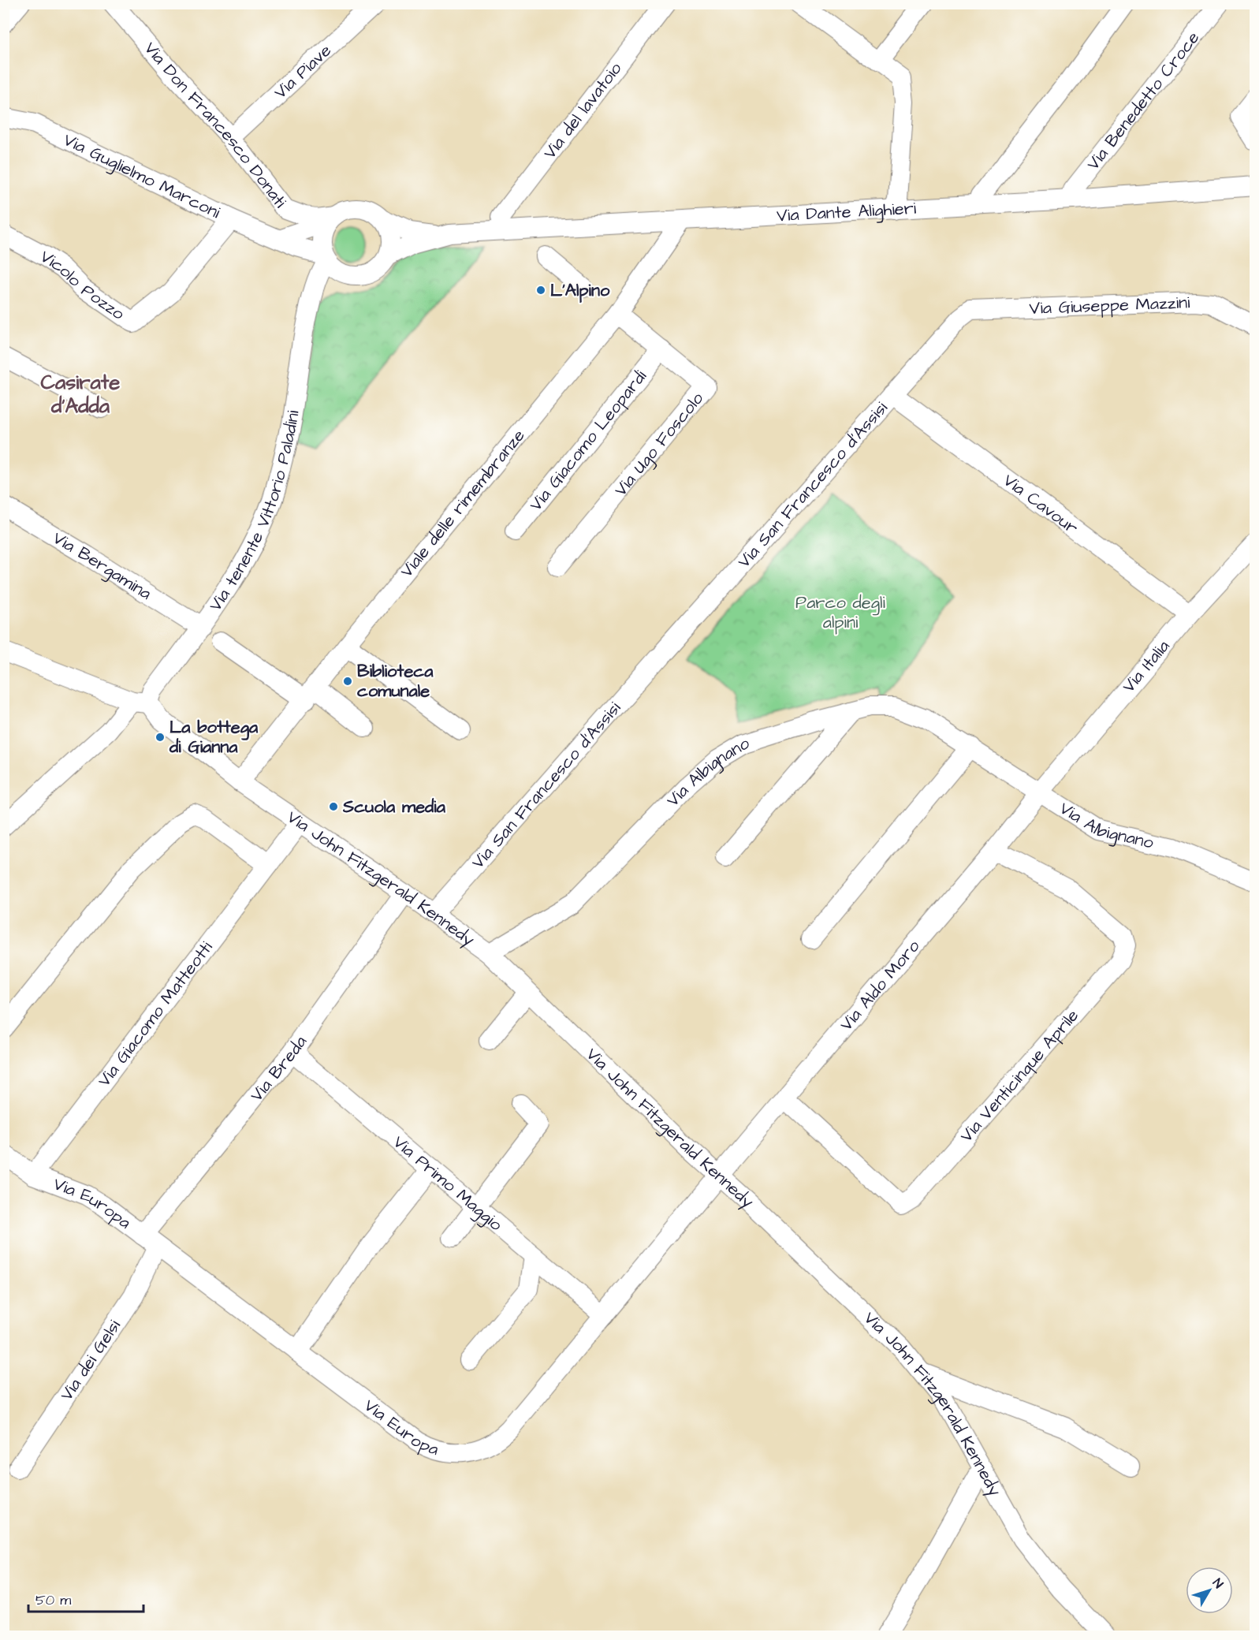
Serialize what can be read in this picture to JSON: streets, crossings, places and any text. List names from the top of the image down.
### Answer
{
  "streets": {
    "street": [
      "Via Piave",
      "Via Benedetto Croce",
      "Via del lavatoio",
      "Via Don Francesco Donati",
      "Via Guglielmo Marconi",
      "Via Dante Alighieri",
      "Vicolo Pozzo",
      "Via Giuseppe Mazzini",
      "Via Giacomo Leopardi",
      "Via Ugo Foscolo",
      "Via San Francesco d'Assisi",
      "Viale delle rimembranze",
      "Via Cavour",
      "Via tenente Vittorio Paladini",
      "Via Bergamina",
      "Via Italia",
      "Via Albignano",
      "Via John Fitzgerald Kennedy",
      "Via Aldo Moro",
      "Via Giacomo Matteotti",
      "Via Breda",
      "Via Venticinque Aprile",
      "Via Primo Maggio",
      "Via Europa",
      "Via dei Gelsi"
    ]
  },
  "crossings": [
    ["Via Piave", "Via Don Francesco Donati"],
    ["Via Benedetto Croce", "Via Dante Alighieri"],
    ["Via Don Francesco Donati", "Via Guglielmo Marconi"],
    ["Via Don Francesco Donati", "Via Dante Alighieri"],
    ["Via Don Francesco Donati", "Via tenente Vittorio Paladini"],
    ["Via Guglielmo Marconi", "Via Dante Alighieri"],
    ["Via Guglielmo Marconi", "Vicolo Pozzo"],
    ["Via Guglielmo Marconi", "Via tenente Vittorio Paladini"],
    ["Via Dante Alighieri", "Viale delle rimembranze"],
    ["Via Dante Alighieri", "Via tenente Vittorio Paladini"],
    ["Via Giuseppe Mazzini", "Via San Francesco d'Assisi"],
    ["Via Giacomo Leopardi", "Via Ugo Foscolo"],
    ["Via Ugo Foscolo", "Viale delle rimembranze"],
    ["Via San Francesco d'Assisi", "Via Cavour"],
    ["Via San Francesco d'Assisi", "Via John Fitzgerald Kennedy"],
    ["Viale delle rimembranze", "Via John Fitzgerald Kennedy"],
    ["Via Cavour", "Via Italia"],
    ["Via tenente Vittorio Paladini", "Via Bergamina"],
    ["Via tenente Vittorio Paladini", "Via John Fitzgerald Kennedy"],
    ["Via Italia", "Via Albignano"],
    ["Via Italia", "Via Aldo Moro"],
    ["Via Albignano", "Via John Fitzgerald Kennedy"],
    ["Via Albignano", "Via Aldo Moro"],
    ["Via John Fitzgerald Kennedy", "Via Aldo Moro"],
    ["Via John Fitzgerald Kennedy", "Via Giacomo Matteotti"],
    ["Via John Fitzgerald Kennedy", "Via Breda"],
    ["Via John Fitzgerald Kennedy", "Via Europa"],
    ["Via Aldo Moro", "Via Venticinque Aprile"],
    ["Via Aldo Moro", "Via Europa"],
    ["Via Giacomo Matteotti", "Via Europa"],
    ["Via Breda", "Via Primo Maggio"],
    ["Via Breda", "Via Europa"],
    ["Via Breda", "Via dei Gelsi"],
    ["Via Primo Maggio", "Via Europa"],
    ["Via Europa", "Via dei Gelsi"]
  ],
  "districts": ["Casirate d'Adda"],
  "parks": ["Parco degli alpini"],
  "places": [
    "L'Alpino",
    "Biblioteca comunale",
    "La bottega di Gianna",
    "Scuola media"
  ],
  "scale_bar": "50 m",
  "north": "top right"
}
